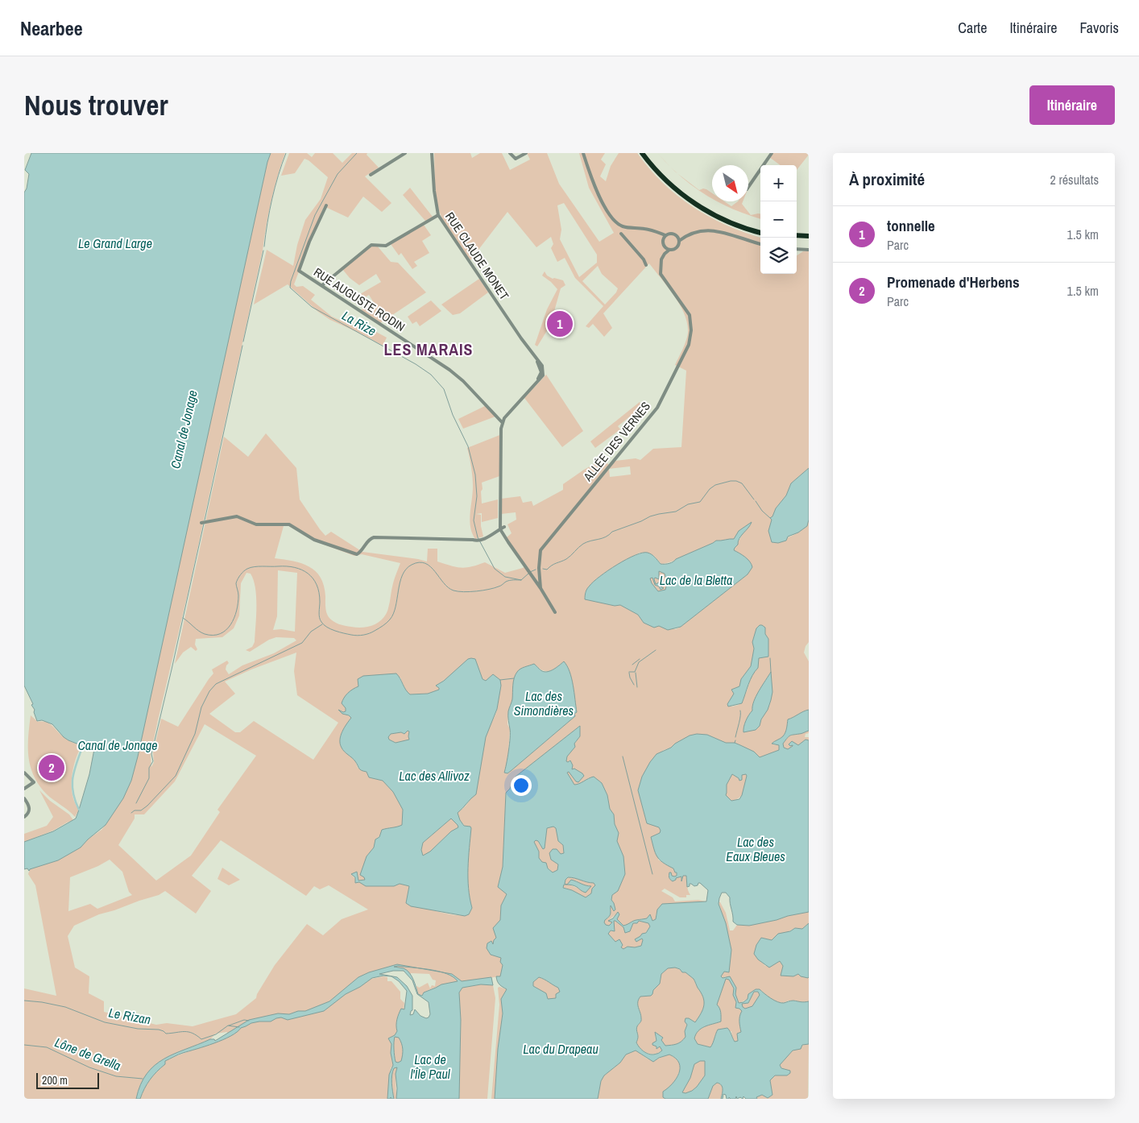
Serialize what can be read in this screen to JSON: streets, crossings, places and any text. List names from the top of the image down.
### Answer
{
  "streets": {
    "street": ["RUE CLAUDE MONET", "RUE AUGUSTE RODIN", "ALLÉE DES VERNES"]
  },
  "crossings": [
    ["RUE CLAUDE MONET", "RUE AUGUSTE RODIN"]
  ],
  "districts": ["LES MARAIS"],
  "water": [
    "Le Grand Large",
    "La Rize",
    "Canal de Jonage",
    "Lac de la Bletta",
    "Lac des Simondières",
    "Lac des Allivoz",
    "Lac des Eaux Bleues",
    "Le Rizan",
    "Lac du Drapeau",
    "Lône de Grella",
    "Lac de l'Île Paul"
  ],
  "scale_bar": "200 m",
  "north": "bottom right",
  "page": {
    "header": "Nearbee",
    "nav": ["Carte", "Itinéraire", "Favoris"],
    "buttons": "Itinéraire",
    "title": "Nous trouver",
    "heading": ["À proximité", "2 résultats"],
    "map_buttons": ["+", "−"],
    "list": [
      {
        "mark": "1",
        "name": "tonnelle",
        "note": "Parc",
        "value": "1.5 km"
      },
      {
        "mark": "2",
        "name": "Promenade d'Herbens",
        "note": "Parc",
        "value": "1.5 km"
      }
    ],
    "pins": ["1", "2"],
    "scale": "200 m"
  }
}
